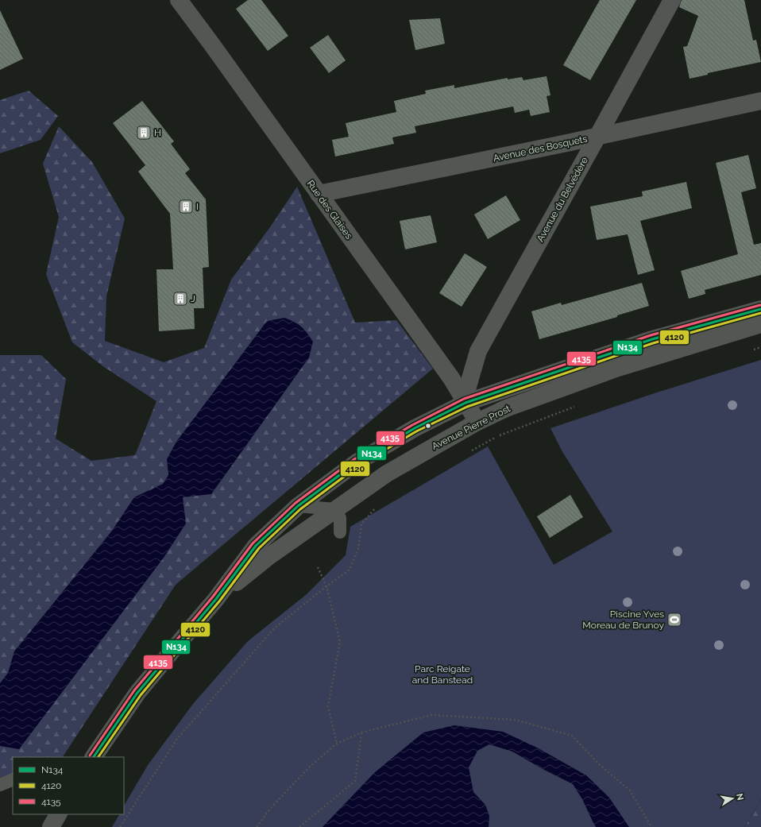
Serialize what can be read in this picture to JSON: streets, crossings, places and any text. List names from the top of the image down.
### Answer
{
  "streets": {
    "main road": [
      "Avenue des Bosquets",
      "Avenue du Belvédère",
      "Rue des Glaises",
      "Avenue Pierre Prost"
    ]
  },
  "crossings": [
    ["Avenue des Bosquets", "Avenue du Belvédère"],
    ["Avenue des Bosquets", "Rue des Glaises"],
    ["Avenue du Belvédère", "Rue des Glaises"],
    ["Avenue du Belvédère", "Avenue Pierre Prost"],
    ["Rue des Glaises", "Avenue Pierre Prost"]
  ],
  "parks": ["Parc Reigate and Banstead"],
  "places": {
    "building": ["H", "I", "J"],
    "sports": ["Piscine Yves Moreau de Brunoy"]
  },
  "lines": ["transit line 4135", "transit line N134", "transit line 4120"],
  "legend": ["N134", "4120", "4135"],
  "north": "right"
}
